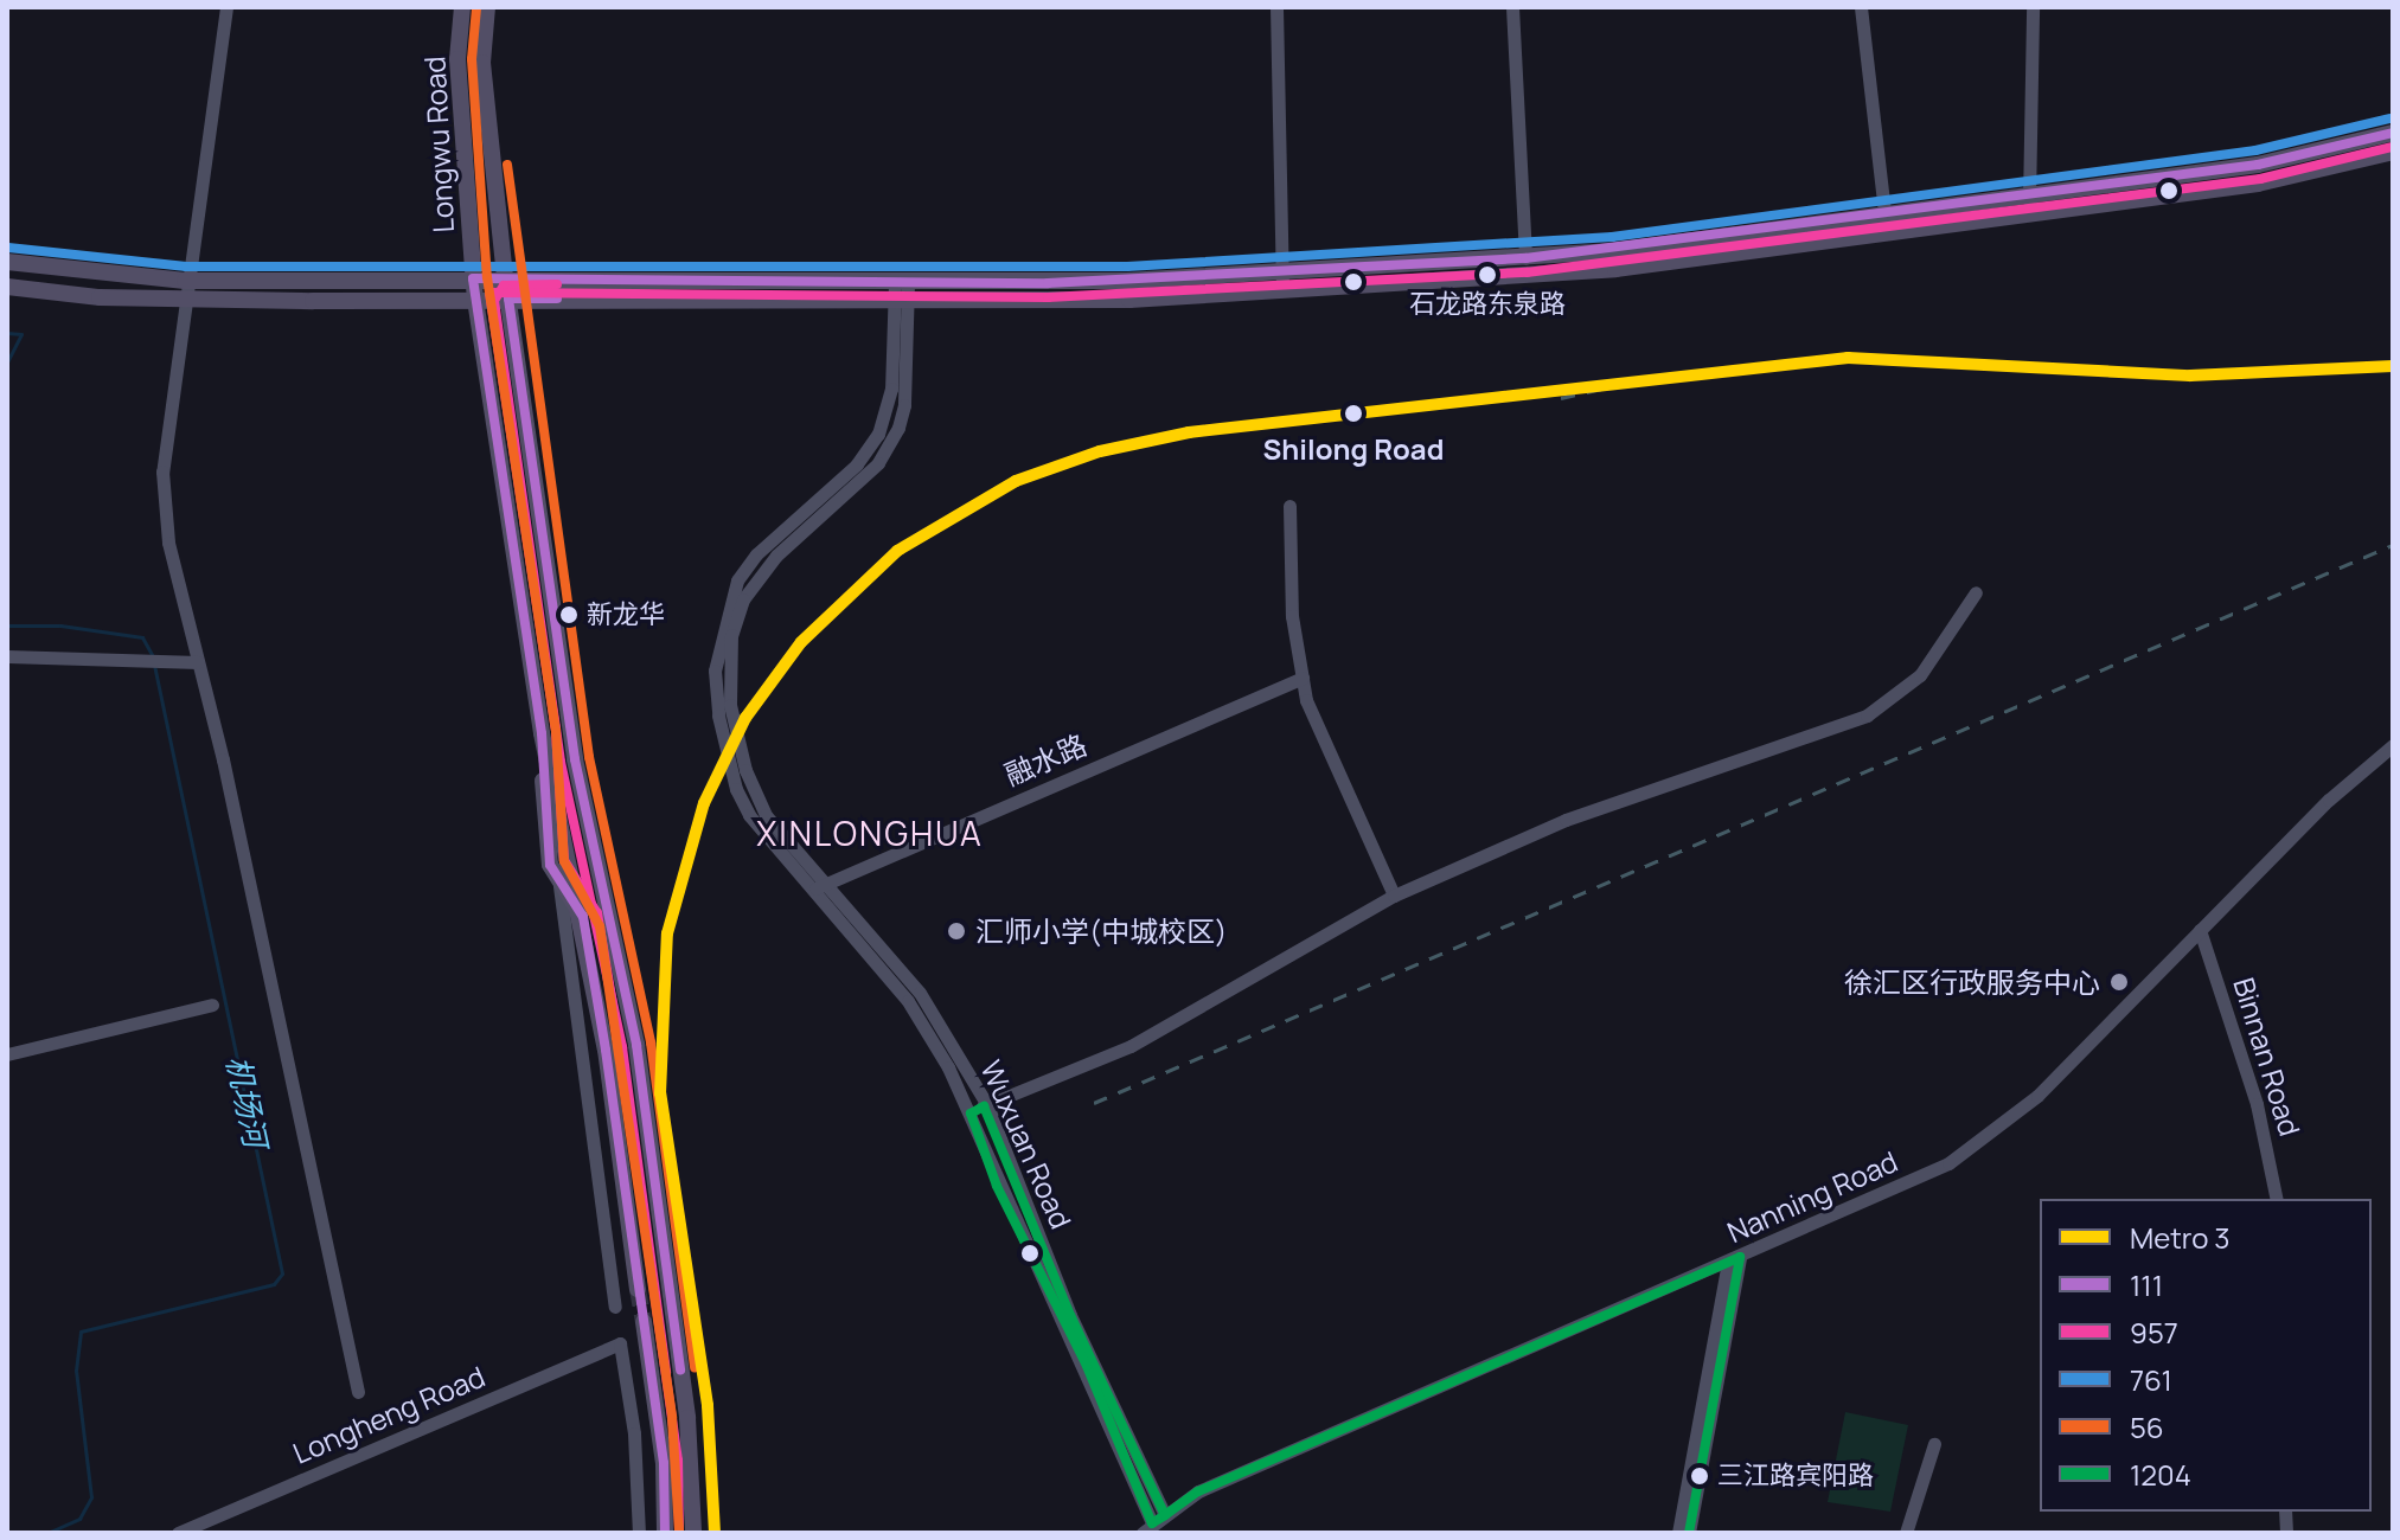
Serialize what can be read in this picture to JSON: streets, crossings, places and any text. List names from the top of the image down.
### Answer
{
  "streets": {
    "main road": ["Longwu Road"],
    "street": [
      "融水路",
      "Binnan Road",
      "Wuxuan Road",
      "Nanning Road",
      "Longheng Road"
    ]
  },
  "crossings": [
    ["融水路", "Wuxuan Road"],
    ["Binnan Road", "Nanning Road"],
    ["Wuxuan Road", "Nanning Road"]
  ],
  "districts": ["XINLONGHUA"],
  "water": ["机场河"],
  "places": [
    "石龙路东泉路",
    "Shilong Road",
    "新龙华",
    "汇师小学(中城校区)",
    "徐汇区行政服务中心",
    "三江路宾阳路"
  ],
  "lines": [
    "transit line 56",
    "transit line 761",
    "transit line 111",
    "transit line 957",
    "metro line 3",
    "transit line 1204"
  ],
  "legend": [
    "Metro 3",
    "111",
    "957",
    "761",
    "56",
    "1204"
  ]
}
